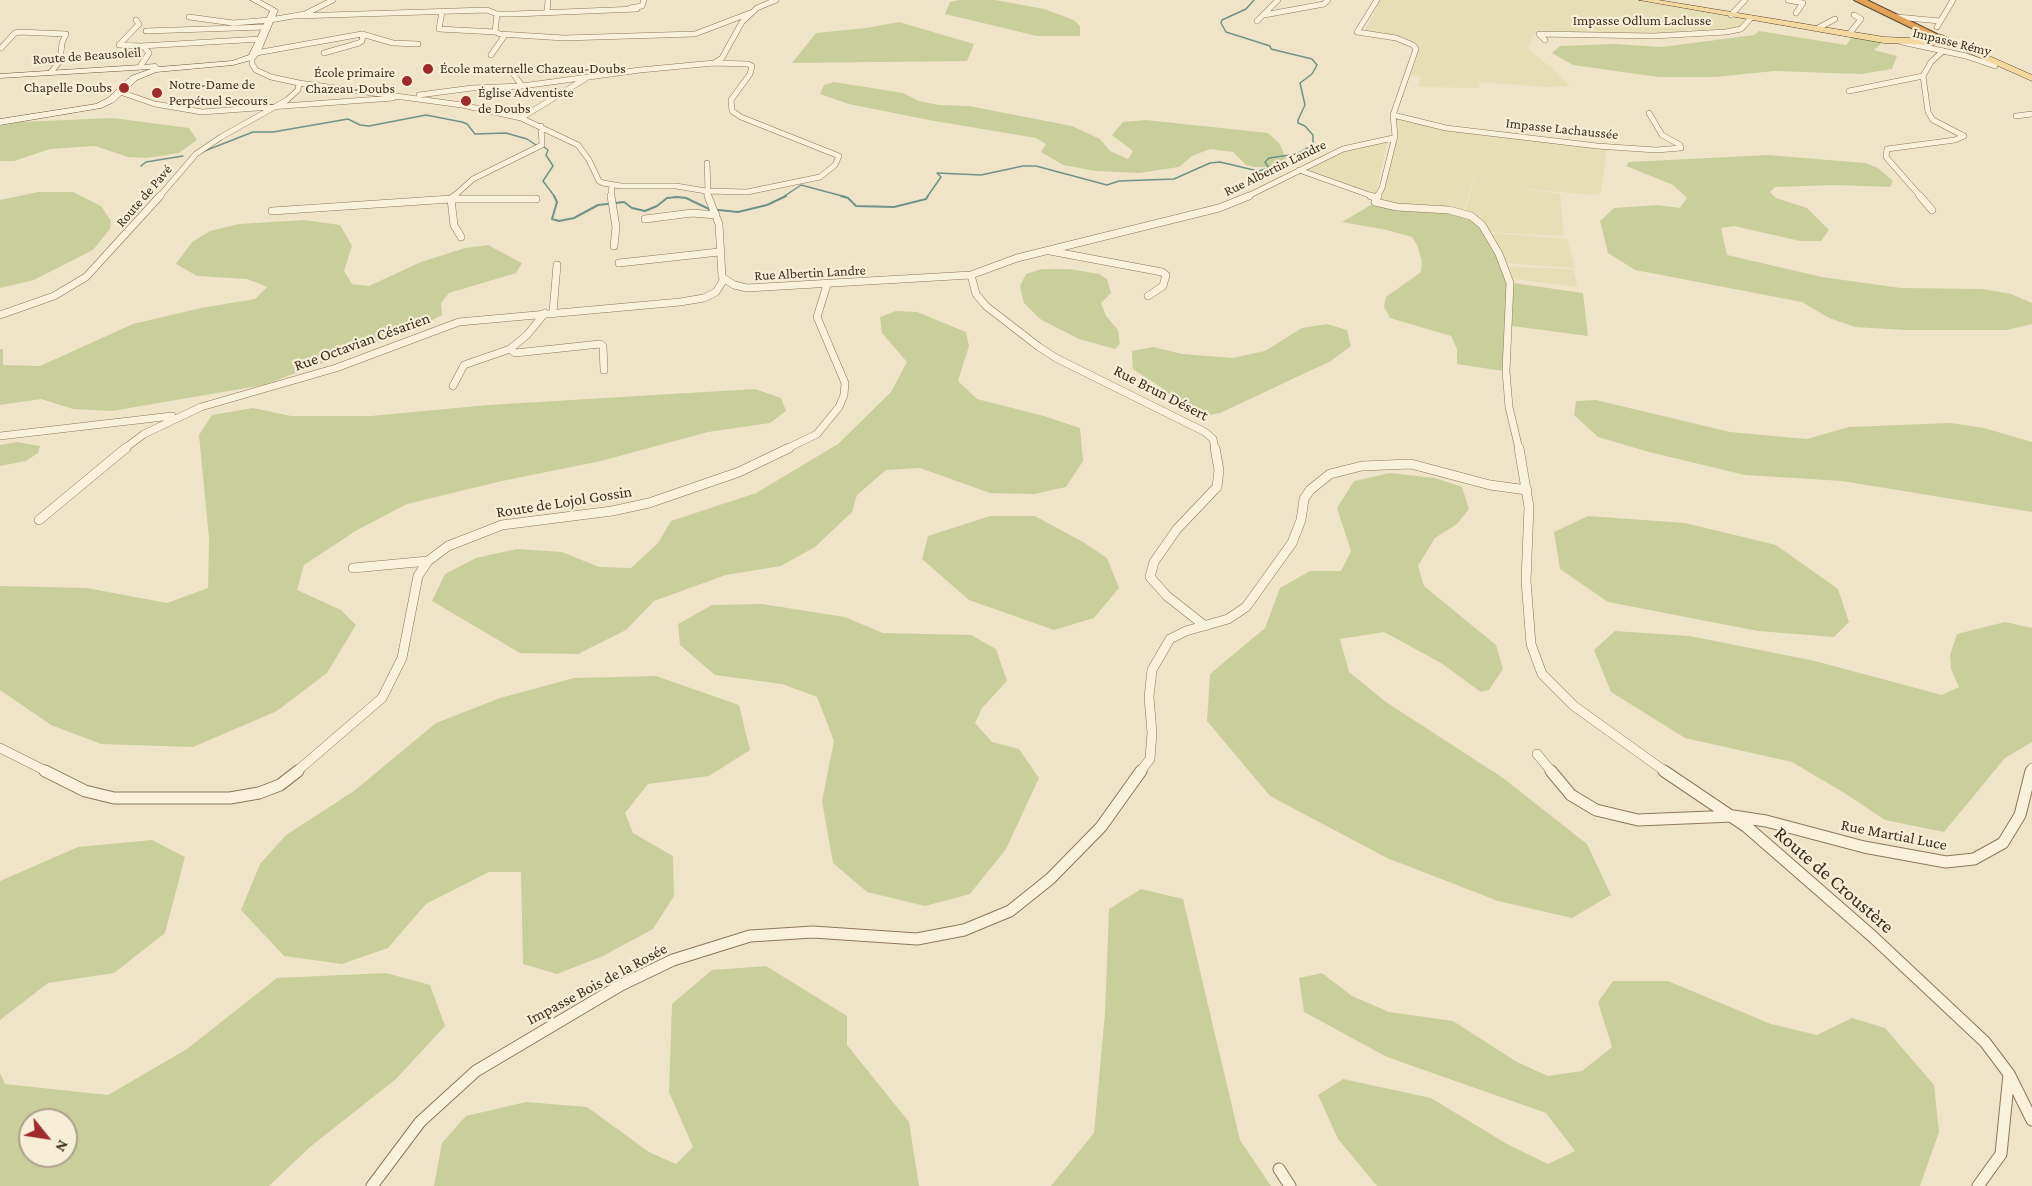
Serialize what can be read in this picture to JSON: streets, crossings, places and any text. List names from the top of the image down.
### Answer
{
  "streets": {
    "main road": ["Route de Beausoleil"],
    "street": [
      "Impasse Odlum Laclusse",
      "Impasse Rémy",
      "Impasse Lachaussée",
      "Rue Albertin Landre",
      "Route de Pavé",
      "Rue Octavian Césarien",
      "Rue Brun Désert",
      "Route de Lojol Gossin",
      "Rue Martial Luce",
      "Route de Croustère",
      "Impasse Bois de la Rosée"
    ]
  },
  "crossings": [
    ["Rue Albertin Landre", "Rue Octavian Césarien"],
    ["Rue Albertin Landre", "Rue Brun Désert"],
    ["Rue Albertin Landre", "Route de Lojol Gossin"],
    ["Rue Albertin Landre", "Route de Croustère"],
    ["Rue Brun Désert", "Impasse Bois de la Rosée"],
    ["Rue Martial Luce", "Route de Croustère"],
    ["Route de Croustère", "Impasse Bois de la Rosée"]
  ],
  "places": [
    "École maternelle Chazeau-Doubs",
    "École primaire Chazeau-Doubs",
    "Chapelle Doubs",
    "Notre-Dame de Perpétuel Secours",
    "Église Adventiste de Doubs"
  ],
  "north": "bottom right"
}
